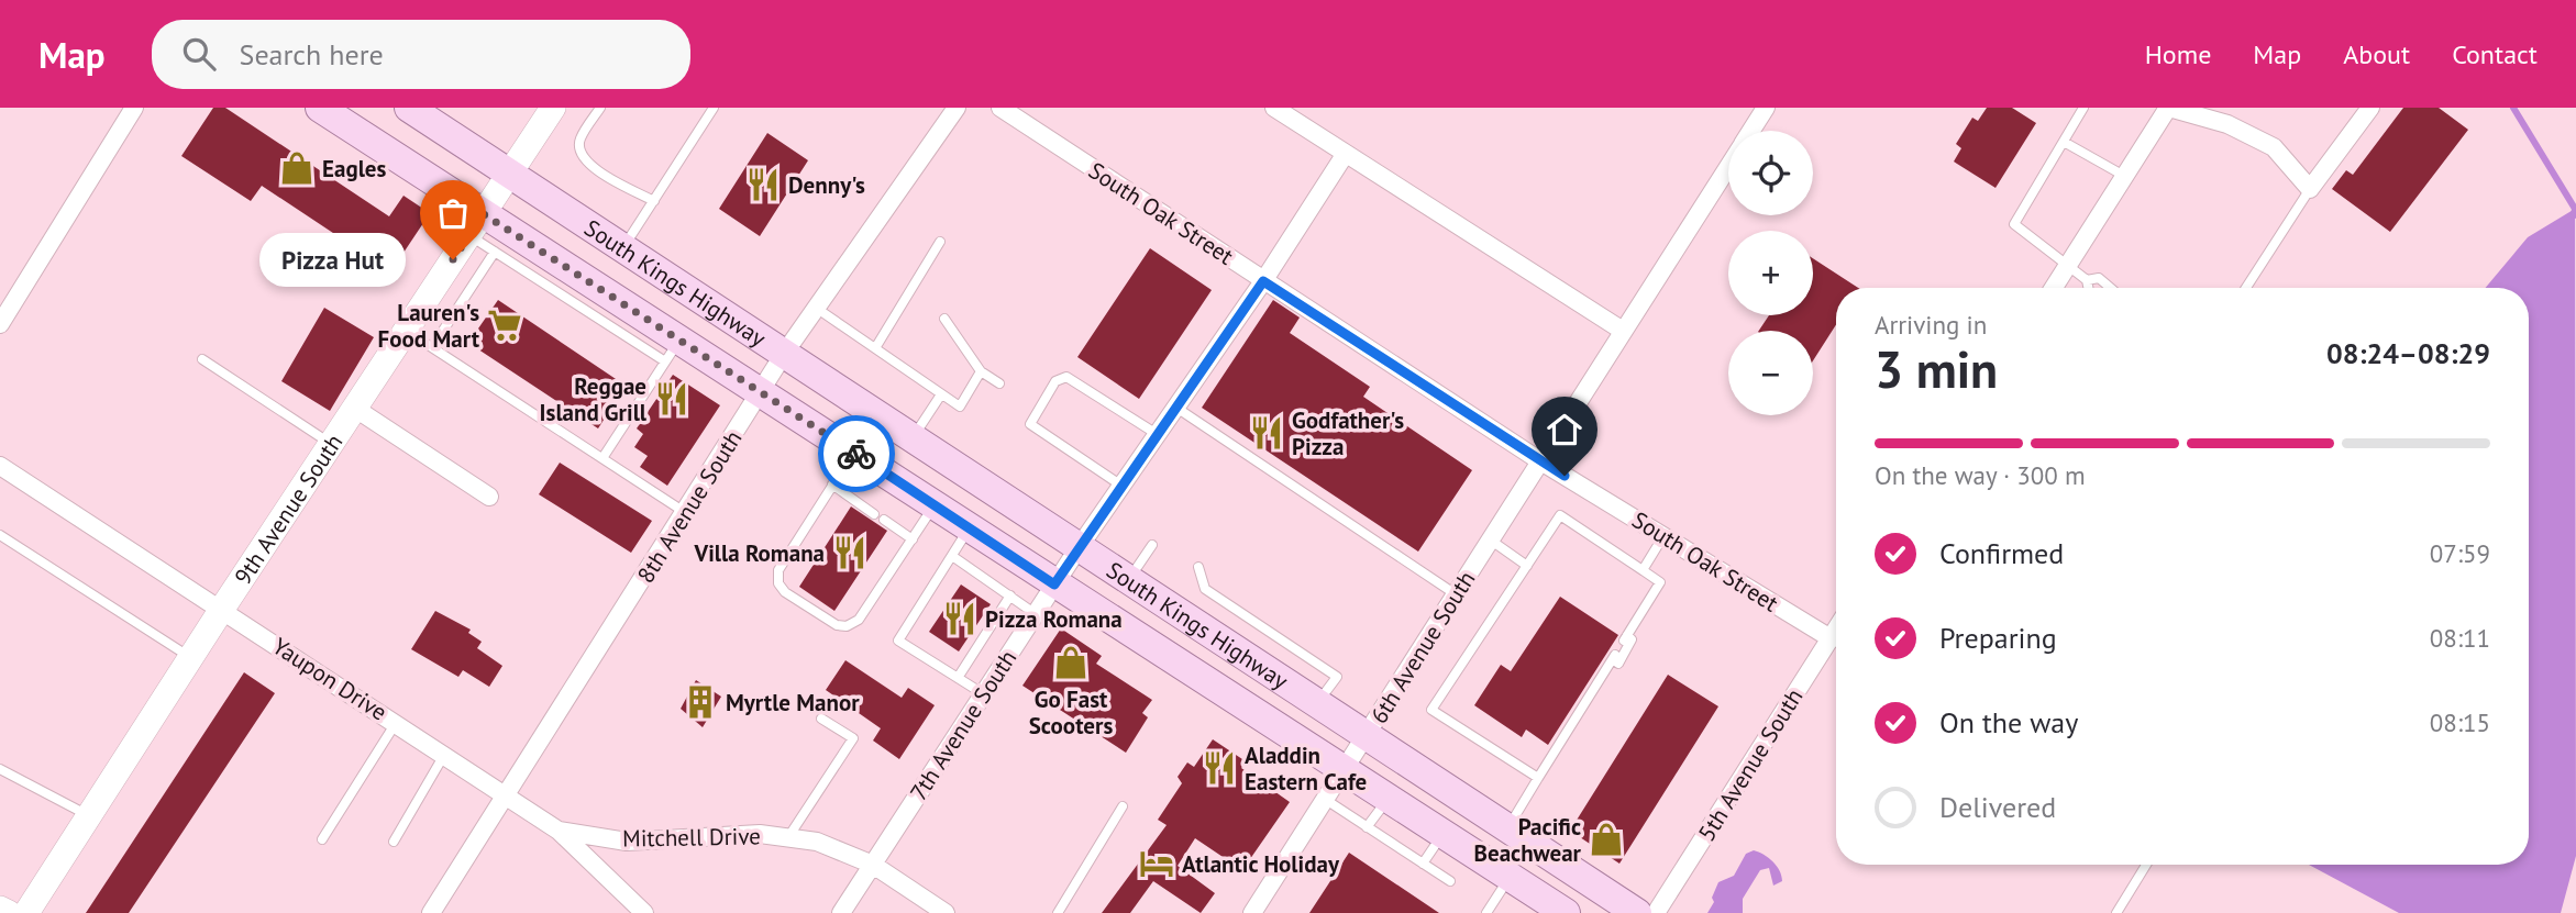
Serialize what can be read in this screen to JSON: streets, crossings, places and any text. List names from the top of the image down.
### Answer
{
  "streets": {
    "main road": ["South Kings Highway"],
    "street": [
      "South Oak Street",
      "8th Avenue South",
      "9th Avenue South",
      "6th Avenue South",
      "Yaupon Drive",
      "7th Avenue South",
      "5th Avenue South",
      "Mitchell Drive"
    ]
  },
  "crossings": [
    ["South Oak Street", "6th Avenue South"],
    ["South Oak Street", "7th Avenue South"],
    ["South Kings Highway", "8th Avenue South"],
    ["South Kings Highway", "9th Avenue South"],
    ["South Kings Highway", "6th Avenue South"],
    ["South Kings Highway", "7th Avenue South"],
    ["8th Avenue South", "Yaupon Drive"],
    ["9th Avenue South", "Yaupon Drive"],
    ["Yaupon Drive", "Mitchell Drive"],
    ["7th Avenue South", "Mitchell Drive"]
  ],
  "places": {
    "shop": ["Eagles", "Go Fast Scooters", "Pacific Beachwear"],
    "restaurant": [
      "Denny's",
      "Reggae Island Grill",
      "Godfather's Pizza",
      "Villa Romana",
      "Pizza Romana",
      "Aladdin Eastern Cafe"
    ],
    "other": ["Pizza Hut"],
    "supermarket": ["Lauren's Food Mart"],
    "building": ["Myrtle Manor"],
    "hotel": ["Atlantic Holiday"]
  },
  "page": {
    "header": "Map",
    "search": "Search here",
    "nav": [
      "Home",
      "Map",
      "About",
      "Contact"
    ],
    "map_buttons": ["+", "−"],
    "bubble": "Pizza Hut",
    "heading": ["3 min", "Arriving in", "08:24–08:29"],
    "bar": "On the way · 300 m",
    "list": [
      ["Confirmed", "07:59"],
      ["Preparing", "08:11"],
      ["On the way", "08:15"],
      "Delivered"
    ]
  }
}
